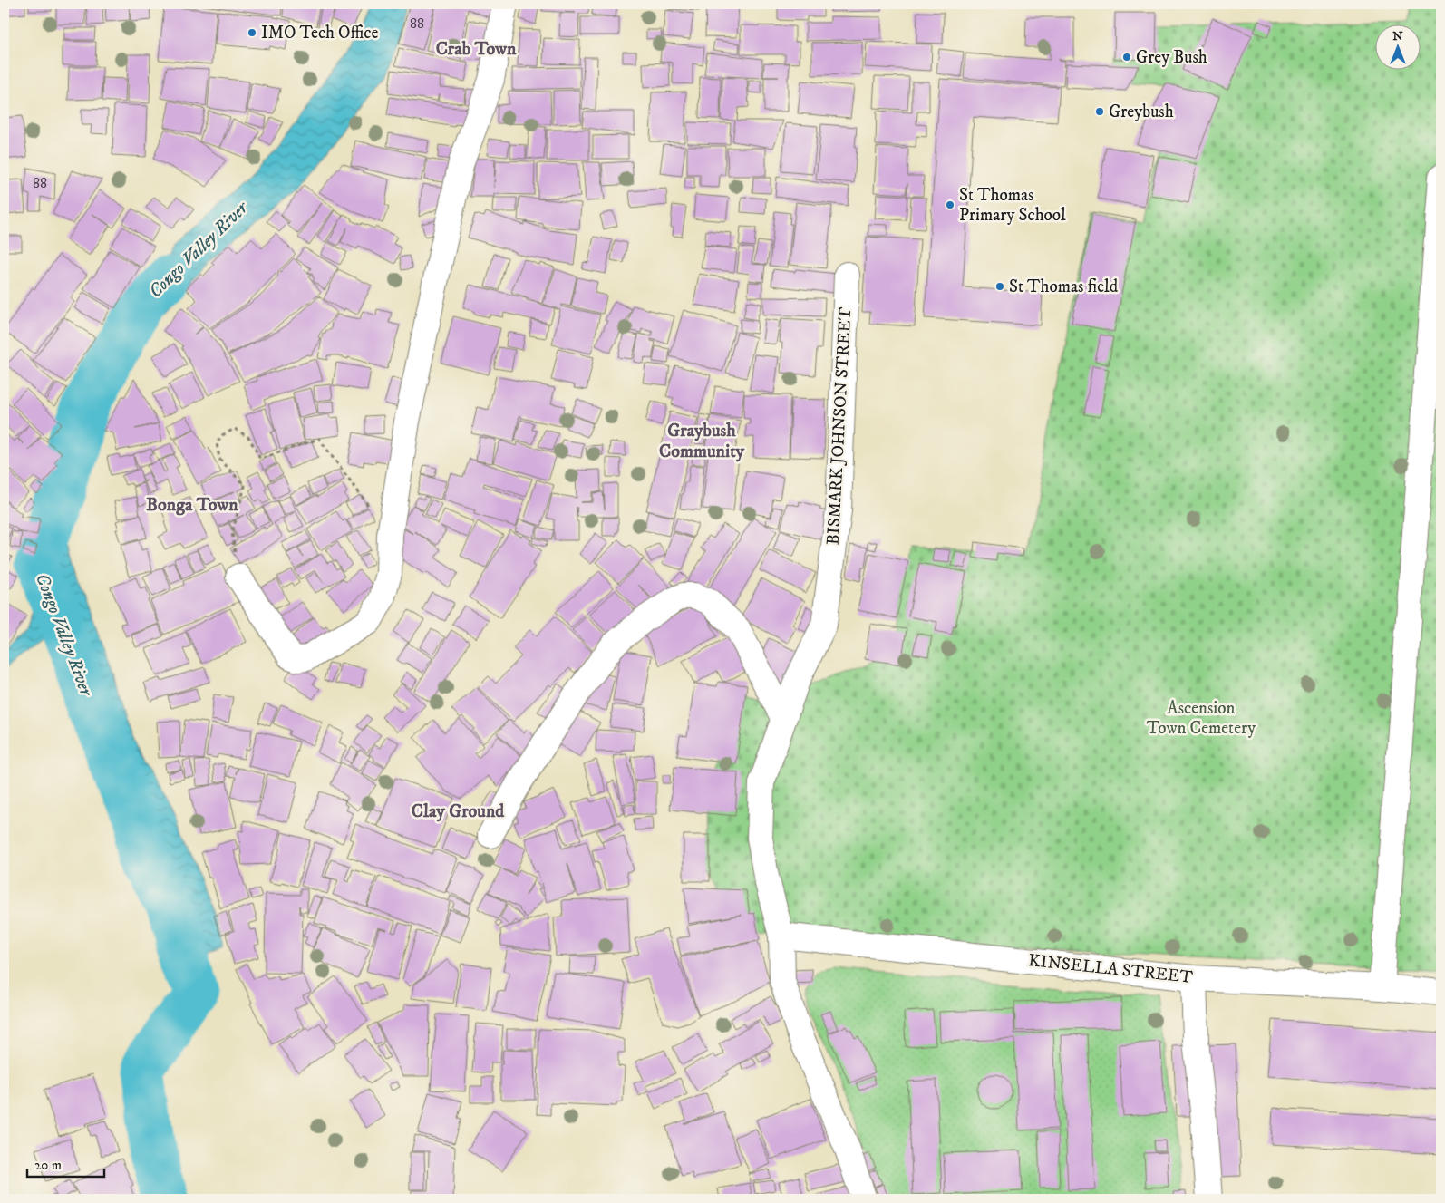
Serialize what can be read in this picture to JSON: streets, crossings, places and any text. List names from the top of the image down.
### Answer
{
  "streets": {
    "street": ["BISMARK JOHNSON STREET", "KINSELLA STREET"]
  },
  "crossings": [
    ["BISMARK JOHNSON STREET", "KINSELLA STREET"]
  ],
  "districts": [
    "Crab Town",
    "Graybush Community",
    "Bonga Town",
    "Clay Ground"
  ],
  "water": ["Congo Valley River"],
  "parks": ["Ascension Town Cemetery"],
  "places": [
    "IMO Tech Office",
    "Grey Bush",
    "Greybush",
    "St Thomas Primary School",
    "St Thomas field"
  ],
  "house_numbers": ["88", "88"],
  "scale_bar": "20 m",
  "north": "top"
}
